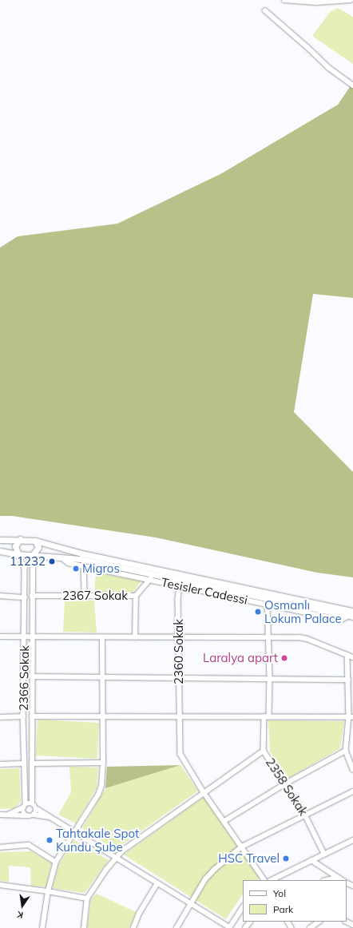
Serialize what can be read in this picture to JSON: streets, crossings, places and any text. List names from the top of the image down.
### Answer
{
  "streets": {
    "street": [
      "Tesisler Cadessi",
      "2367 Sokak",
      "2360 Sokak",
      "2366 Sokak",
      "2358 Sokak"
    ]
  },
  "crossings": [
    ["Tesisler Cadessi", "2367 Sokak"],
    ["Tesisler Cadessi", "2360 Sokak"],
    ["Tesisler Cadessi", "2358 Sokak"],
    ["2367 Sokak", "2366 Sokak"]
  ],
  "places": [
    "11232",
    "Migros",
    "Osmanlı Lokum Palace",
    "Laralya apart",
    "Tahtakale Spot Kundu Şube",
    "HSC Travel"
  ],
  "legend": ["Yol", "Park"],
  "north": "bottom"
}
